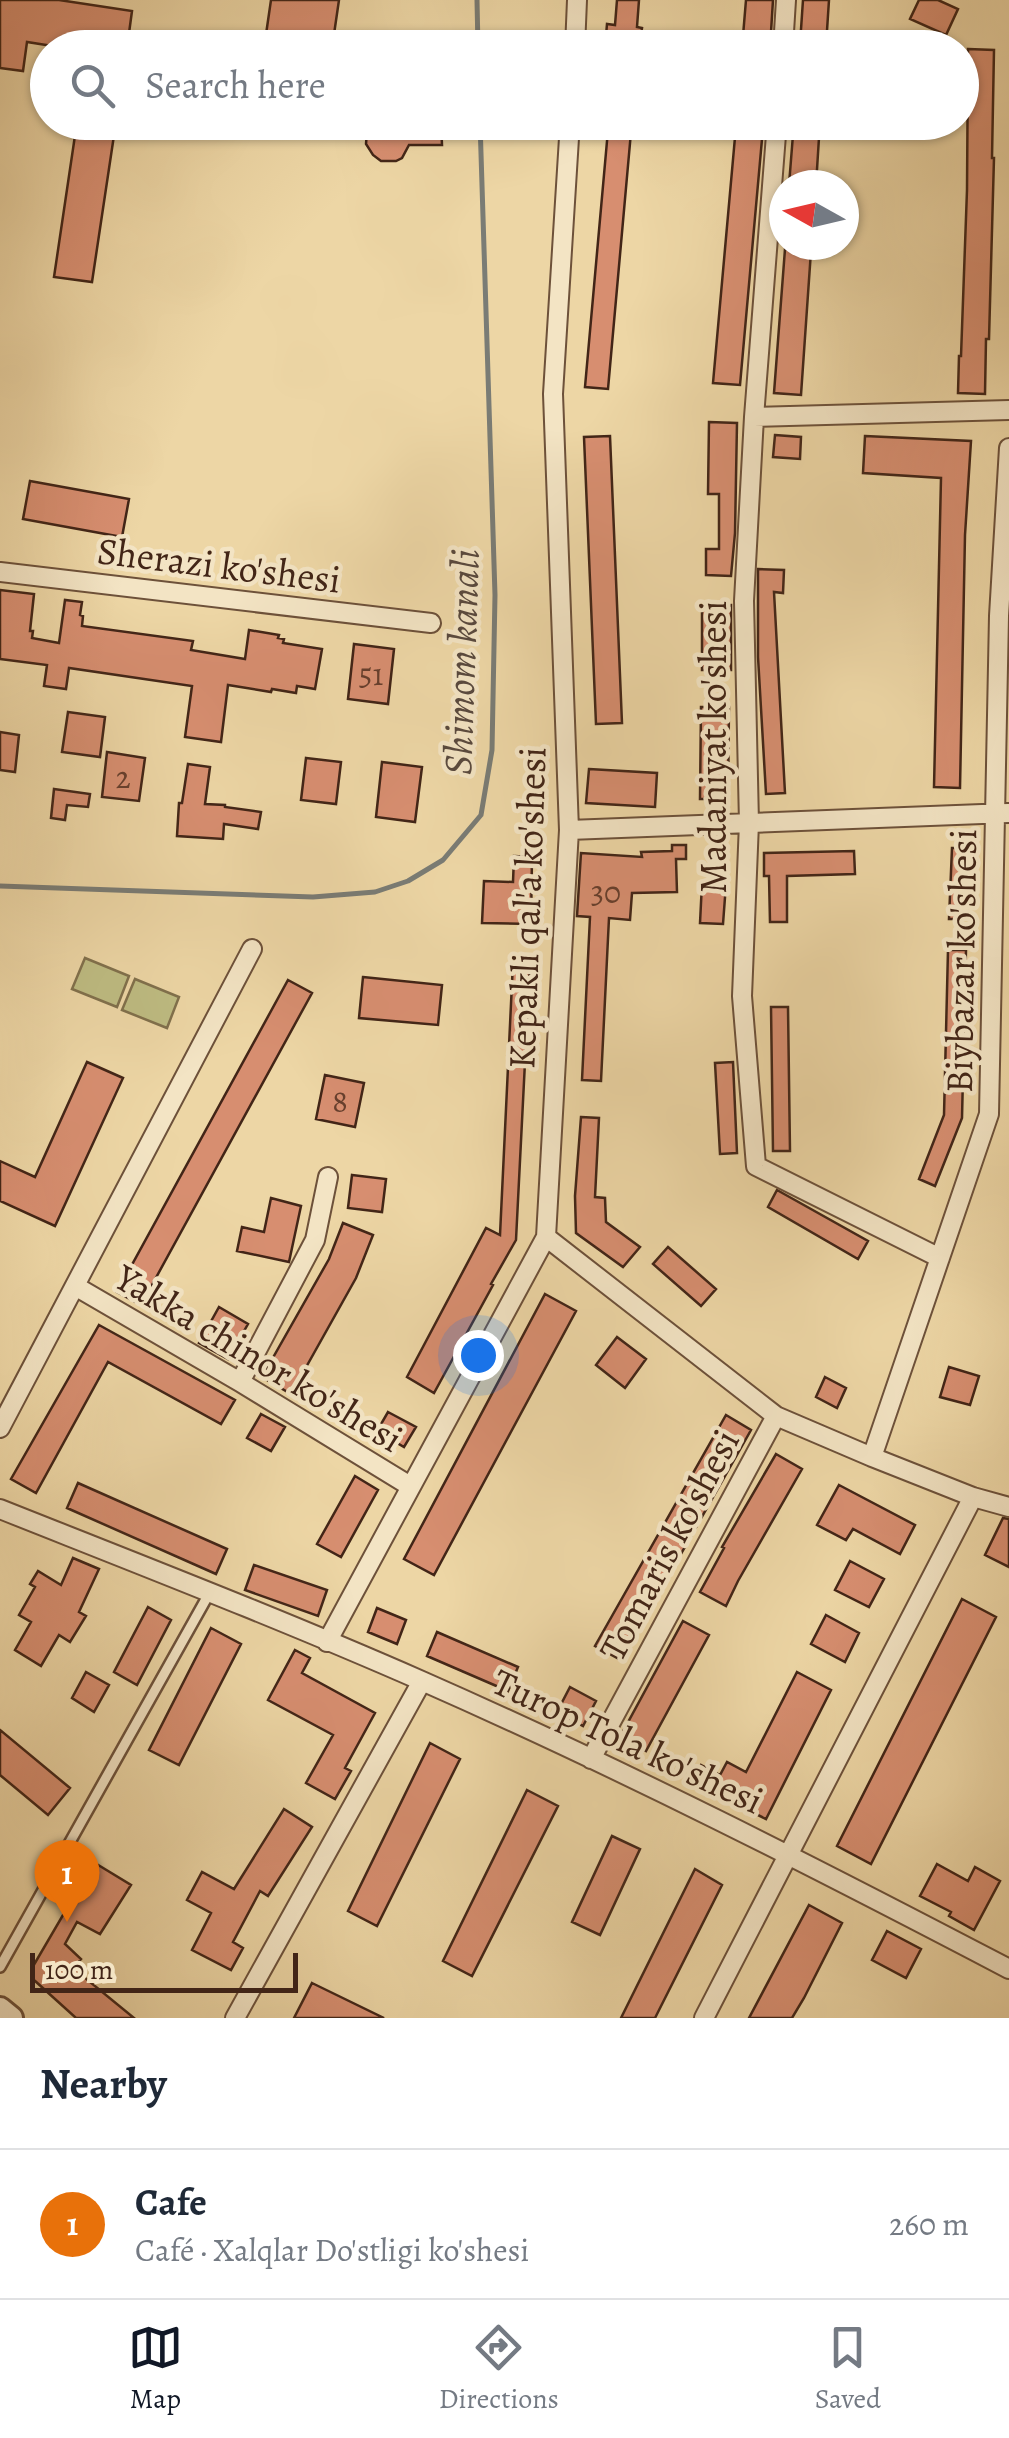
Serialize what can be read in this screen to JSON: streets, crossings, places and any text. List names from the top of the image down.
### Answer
{
  "streets": {
    "street": [
      "Sherazi ko'shesi",
      "Madaniyat ko'shesi",
      "Kepakli qal'a ko'shesi",
      "Biybazar ko'shesi",
      "Yakka chinor ko'shesi",
      "Tomaris ko'shesi",
      "Turop Tola ko'shesi"
    ]
  },
  "crossings": [
    ["Madaniyat ko'shesi", "Biybazar ko'shesi"],
    ["Kepakli qal'a ko'shesi", "Yakka chinor ko'shesi"],
    ["Kepakli qal'a ko'shesi", "Turop Tola ko'shesi"],
    ["Tomaris ko'shesi", "Turop Tola ko'shesi"]
  ],
  "water": ["Shimom kanali"],
  "house_numbers": [
    "51",
    "2",
    "30",
    "8"
  ],
  "scale_bar": "100 m",
  "north": "left",
  "page": {
    "search": "Search here",
    "pins": "1",
    "scale": "100 m",
    "heading": "Nearby",
    "list": [
      {
        "mark": "1",
        "name": "Cafe",
        "note": "Café · Xalqlar Do'stligi ko'shesi",
        "value": "260 m"
      }
    ],
    "nav": ["Map", "Directions", "Saved"]
  }
}
